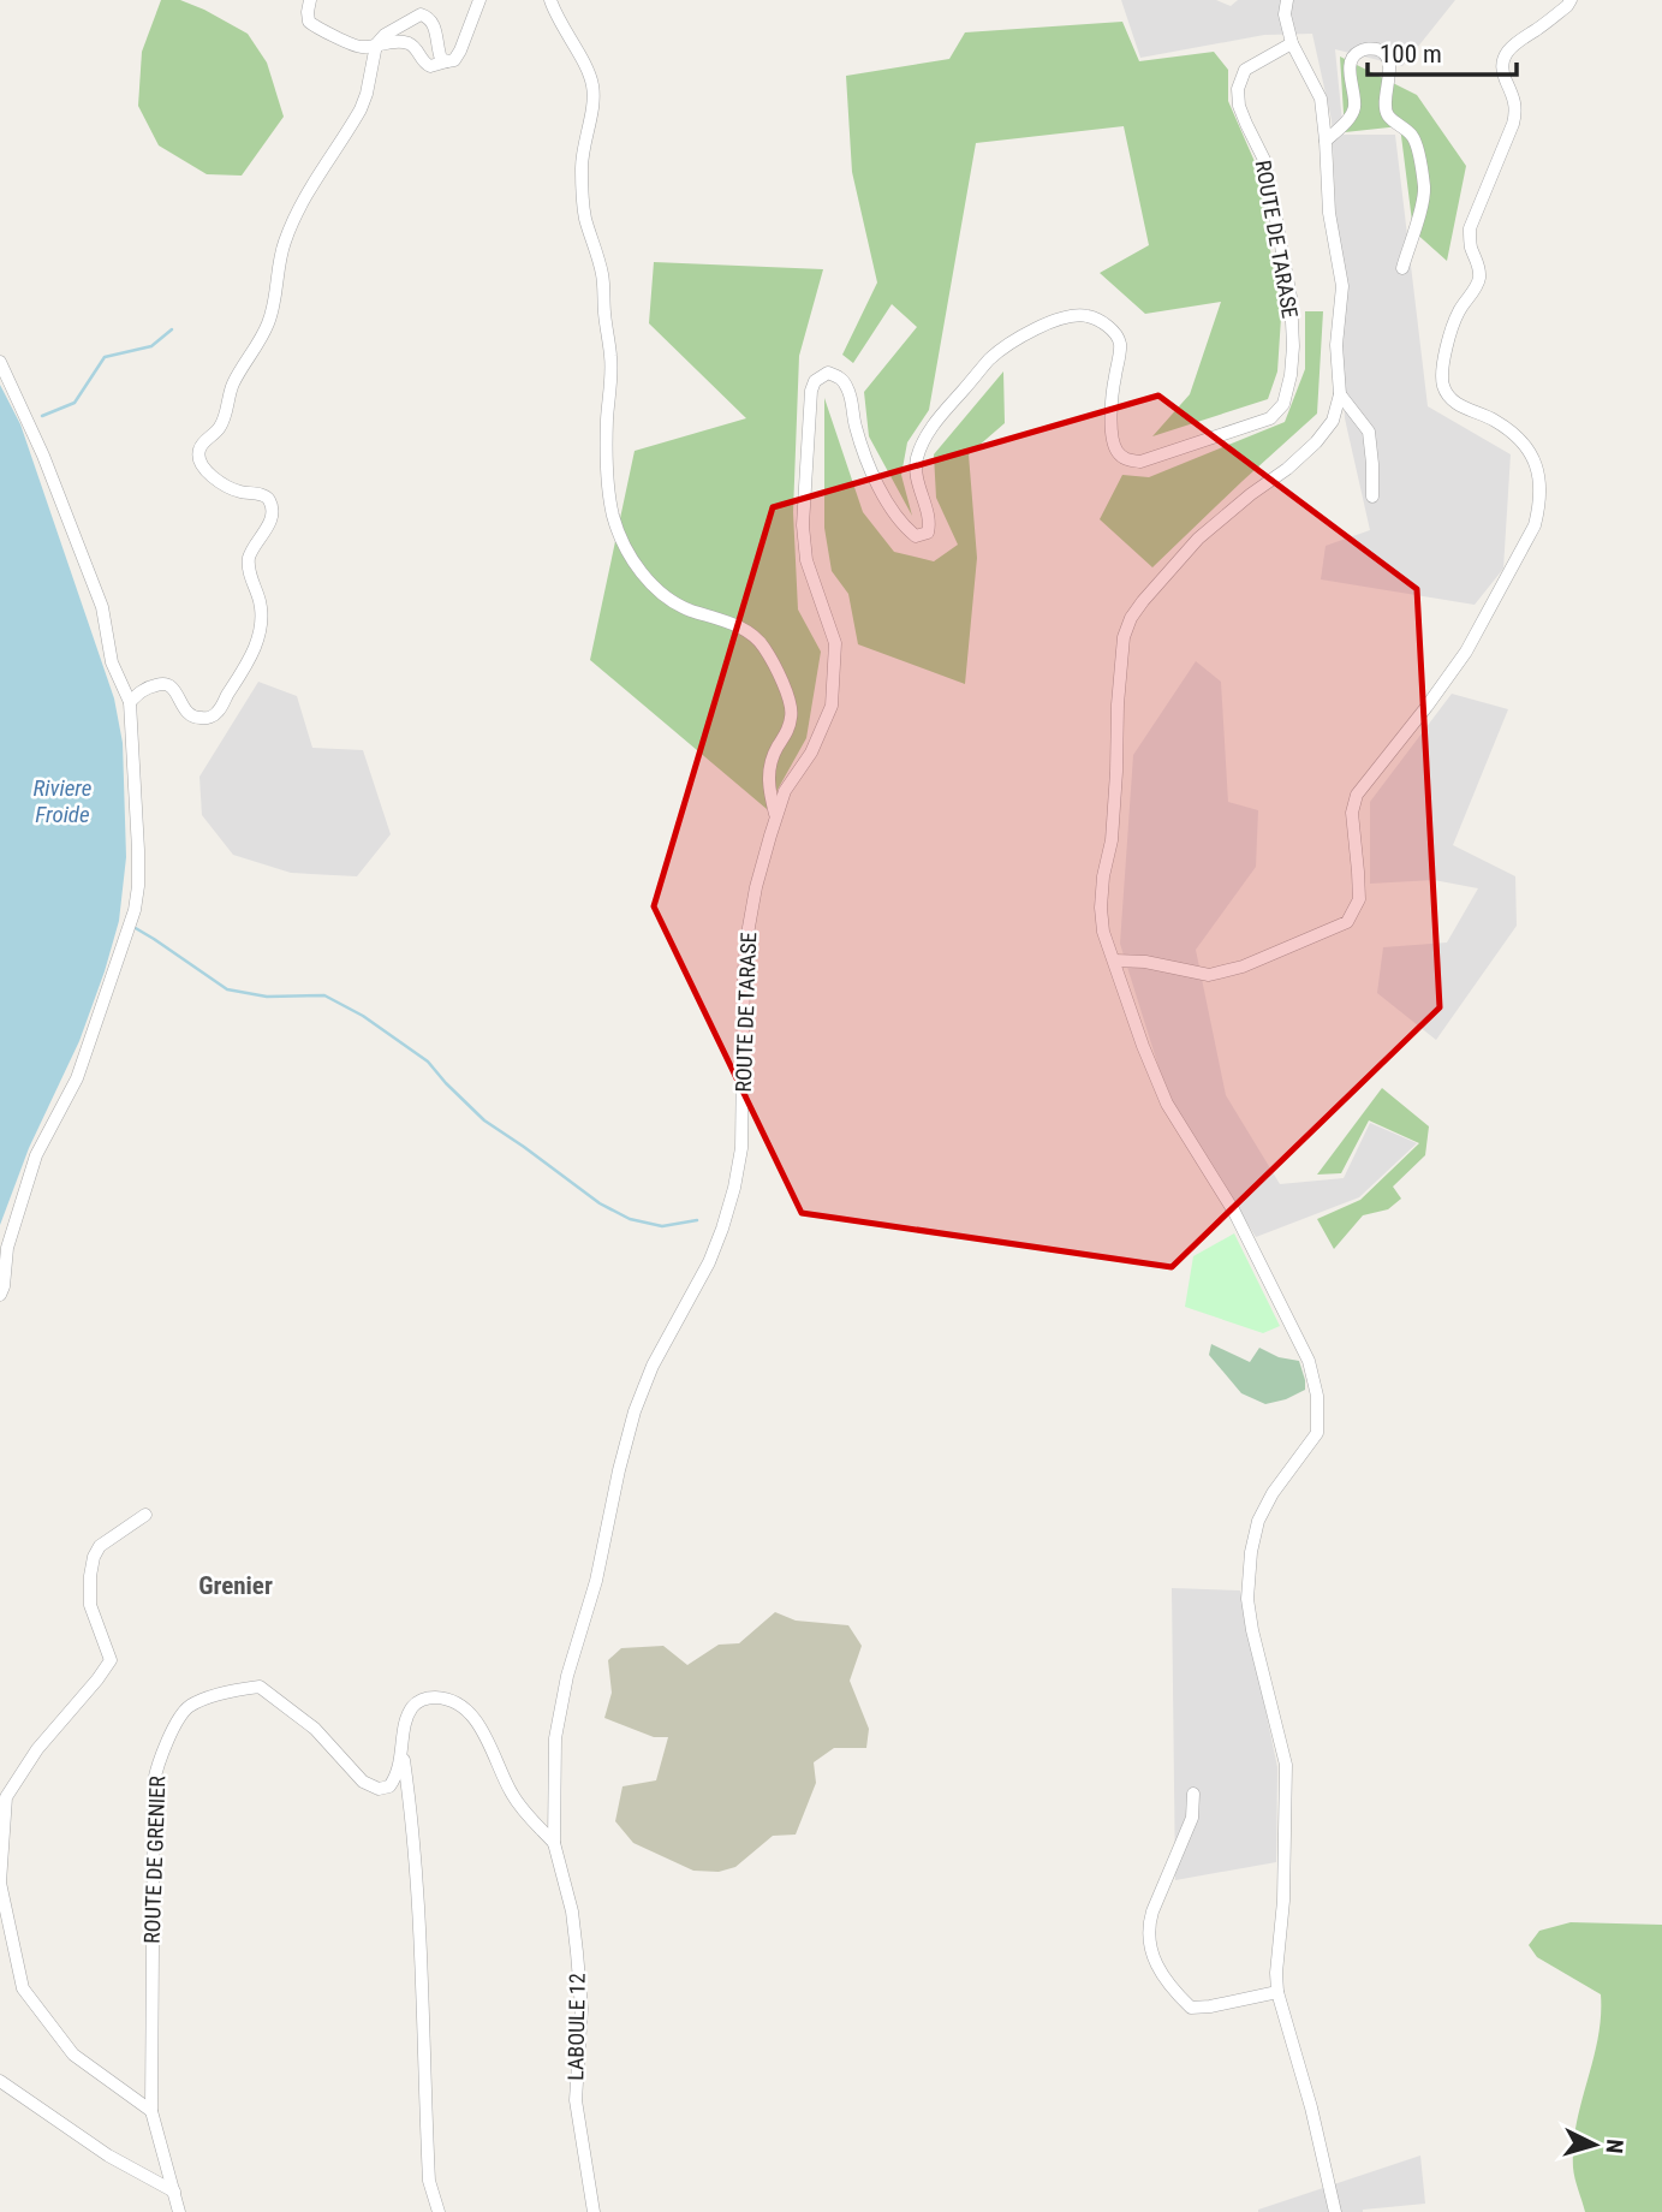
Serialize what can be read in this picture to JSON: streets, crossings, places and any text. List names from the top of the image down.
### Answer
{
  "streets": {
    "street": ["ROUTE DE TARASE", "ROUTE DE GRENIER", "LABOULE 12"]
  },
  "crossings": [
    ["ROUTE DE TARASE", "ROUTE DE GRENIER"],
    ["ROUTE DE TARASE", "LABOULE 12"],
    ["ROUTE DE GRENIER", "LABOULE 12"]
  ],
  "districts": ["Grenier"],
  "water": ["Riviere Froide"],
  "scale_bar": "100 m",
  "north": "right"
}
